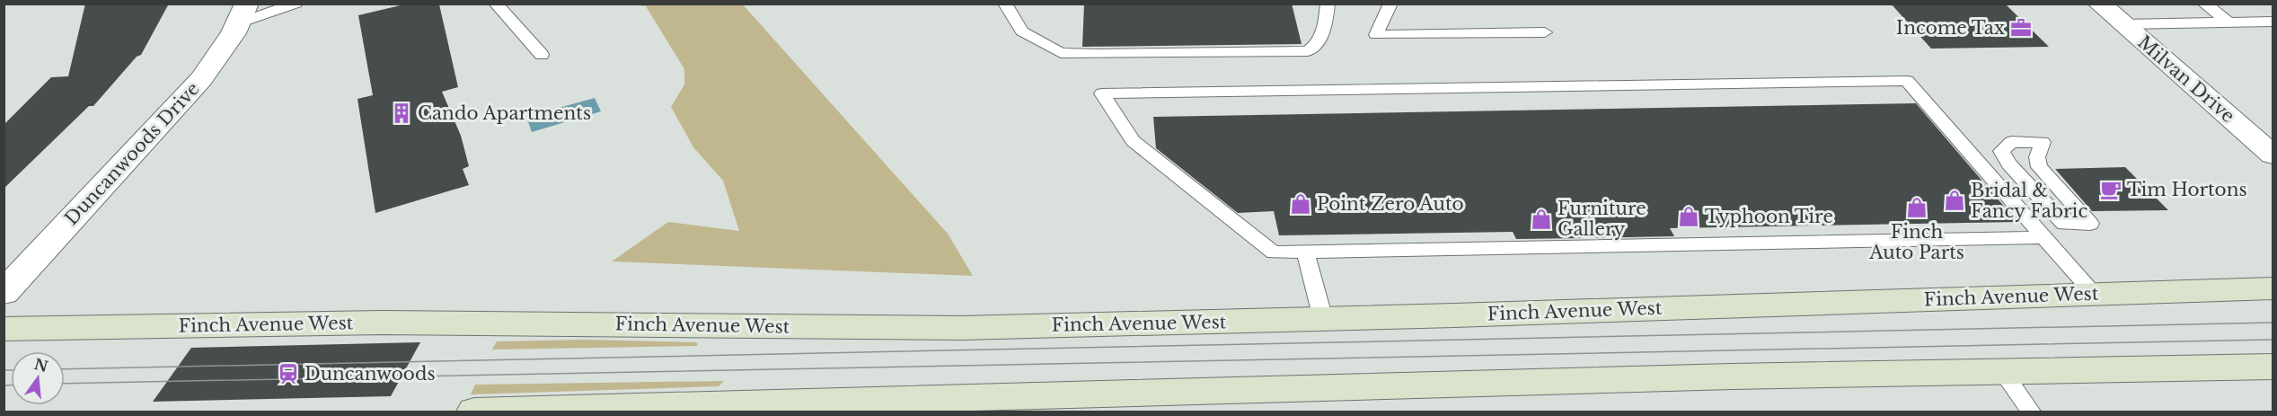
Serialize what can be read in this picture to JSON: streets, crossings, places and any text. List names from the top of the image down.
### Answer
{
  "streets": {
    "main road": ["Finch Avenue West"],
    "street": ["Milvan Drive", "Duncanwoods Drive"]
  },
  "places": {
    "office": ["Income Tax"],
    "building": ["Cando Apartments"],
    "cafe": ["Tim Hortons"],
    "shop": [
      "Bridal & Fancy Fabric",
      "Point Zero Auto",
      "Finch Auto Parts",
      "Typhoon Tire",
      "Furniture Gallery"
    ],
    "station": ["Duncanwoods"]
  },
  "north": "top"
}
